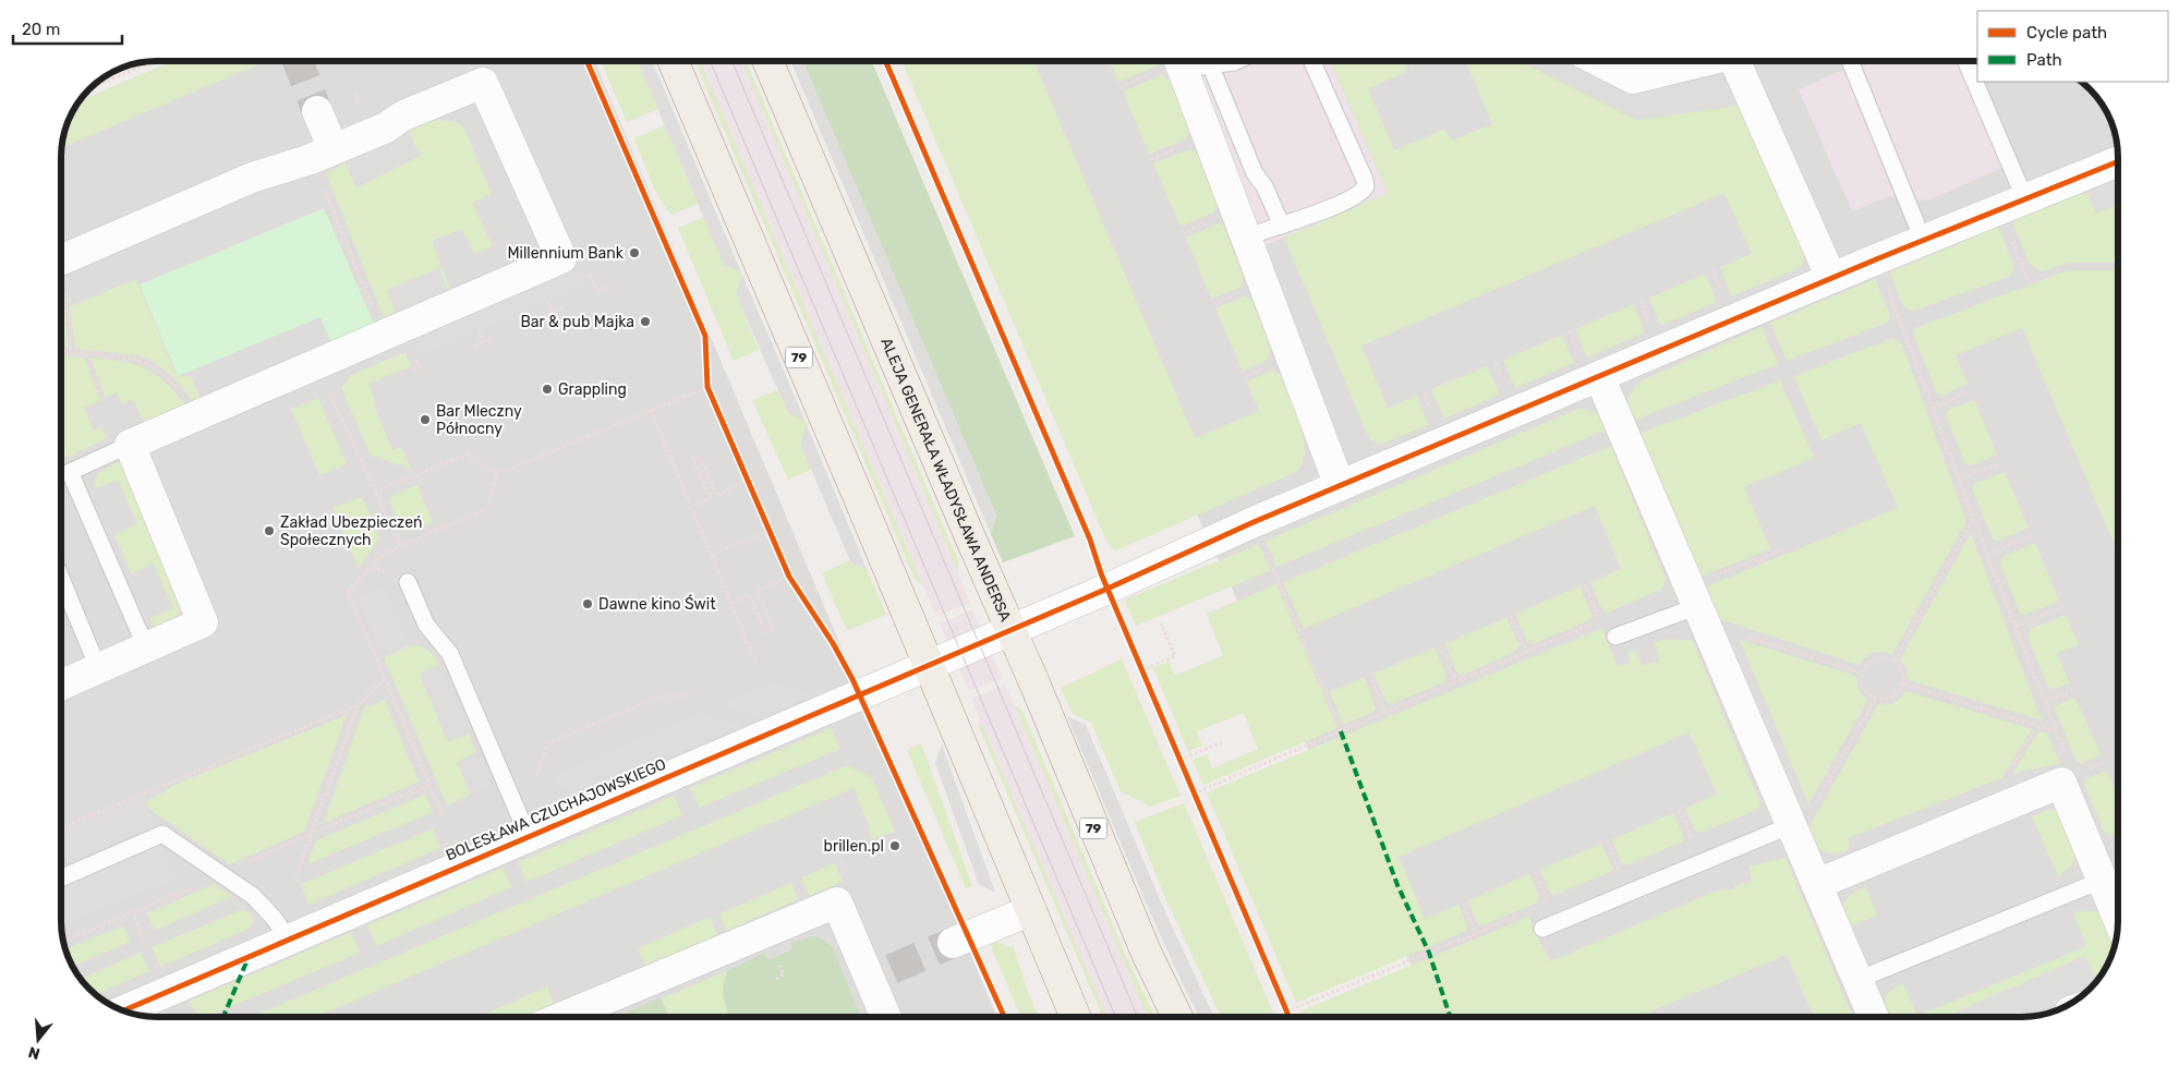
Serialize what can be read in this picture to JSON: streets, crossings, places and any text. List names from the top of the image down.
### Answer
{
  "streets": {
    "main road": ["79", "ALEJA GENERAŁA WŁADYSŁAWA ANDERSA"],
    "street": ["BOLESŁAWA CZUCHAJOWSKIEGO"]
  },
  "crossings": [
    ["79", "BOLESŁAWA CZUCHAJOWSKIEGO"],
    ["ALEJA GENERAŁA WŁADYSŁAWA ANDERSA", "BOLESŁAWA CZUCHAJOWSKIEGO"]
  ],
  "places": [
    "Millennium Bank",
    "Bar & pub Majka",
    "Grappling",
    "Bar Mleczny Północny",
    "Zakład Ubezpieczeń Społecznych",
    "Dawne kino Świt",
    "brillen.pl"
  ],
  "legend": ["Cycle path", "Path"],
  "scale_bar": "20 m",
  "north": "bottom"
}
